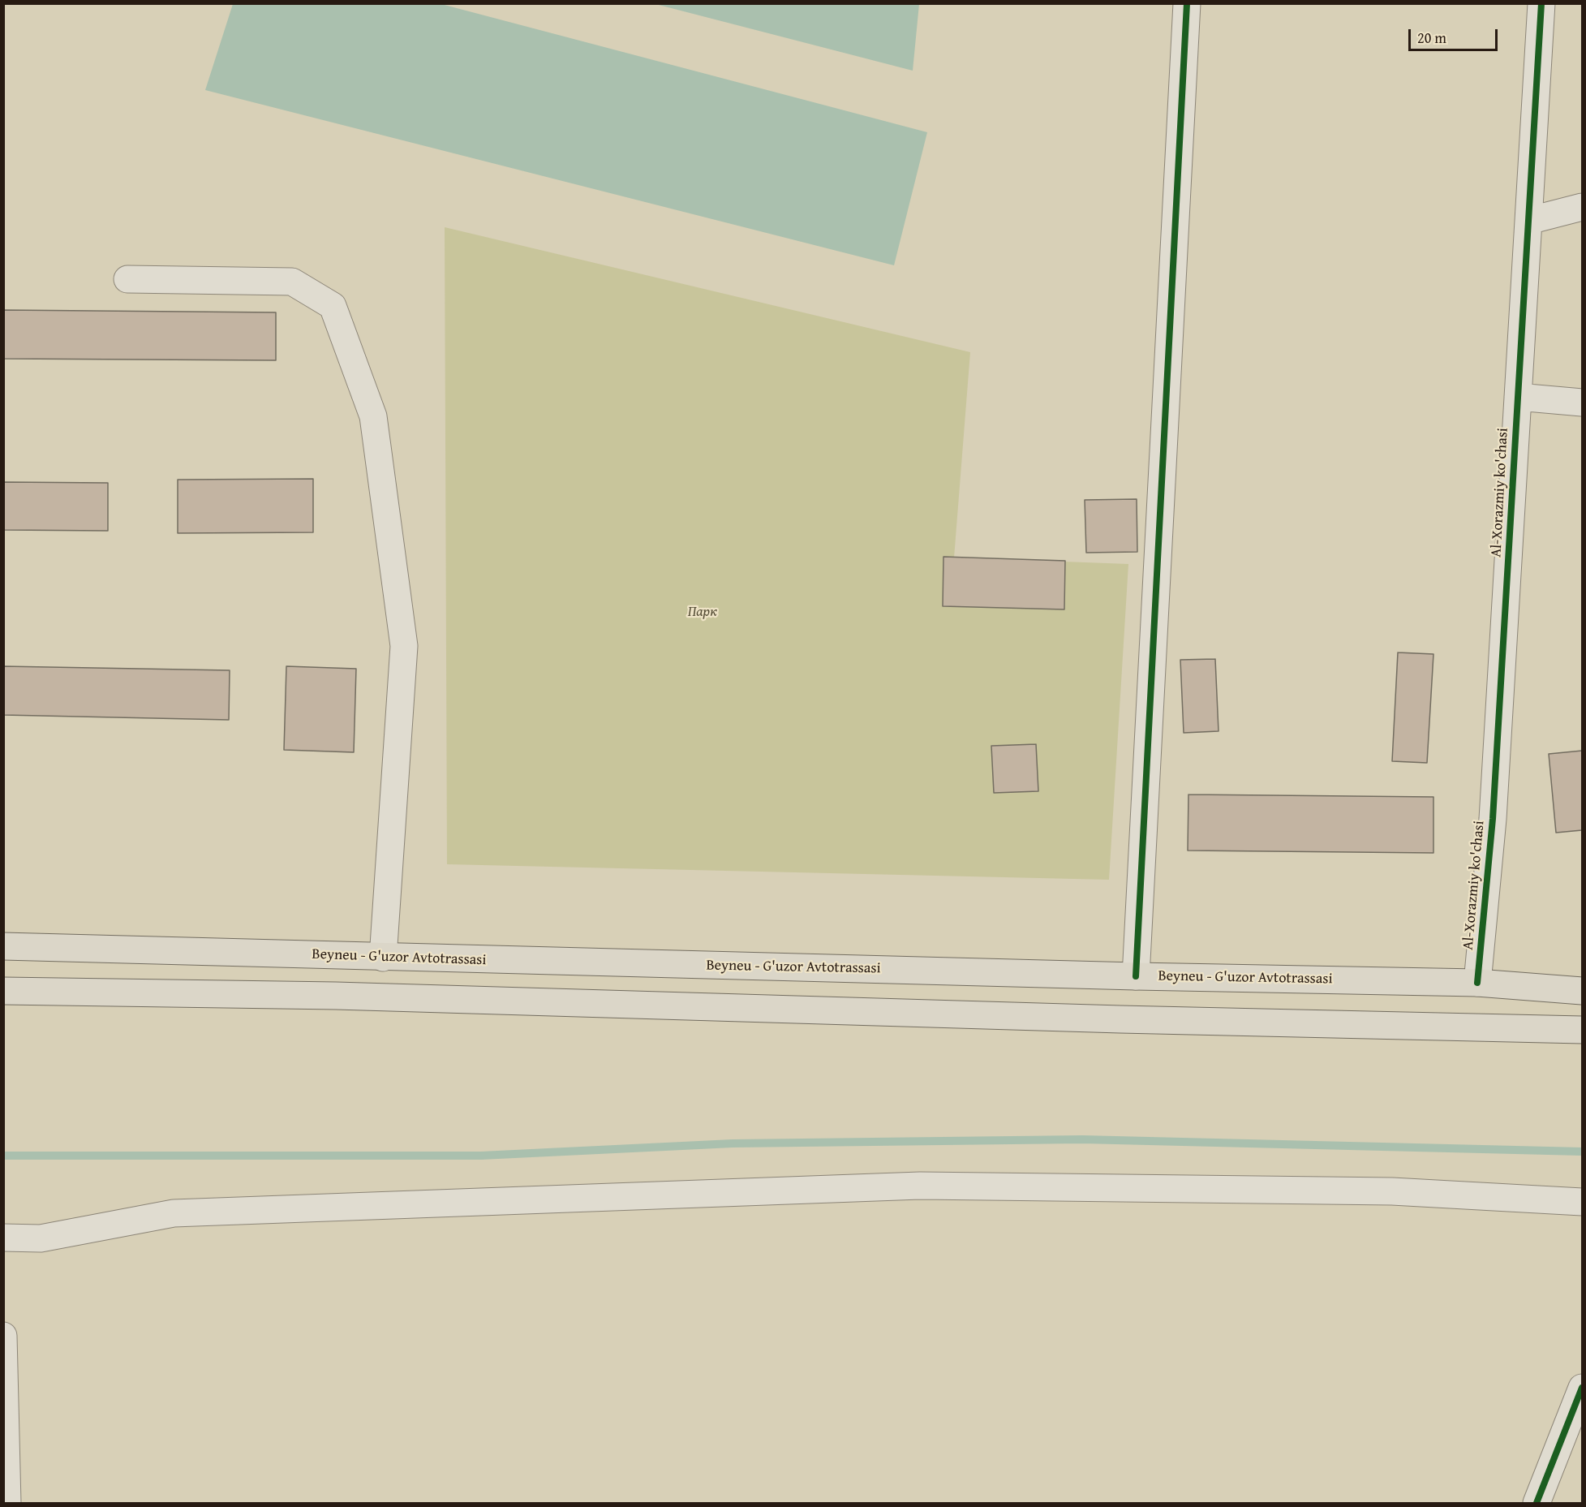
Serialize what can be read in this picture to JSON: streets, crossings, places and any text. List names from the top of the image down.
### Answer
{
  "streets": {
    "highway": ["Beyneu - G'uzor Avtotrassasi"],
    "street": ["Al-Xorazmiy ko'chasi"]
  },
  "crossings": [
    ["Al-Xorazmiy ko'chasi", "Beyneu - G'uzor Avtotrassasi"]
  ],
  "parks": ["Парк"],
  "scale_bar": "20 m"
}
